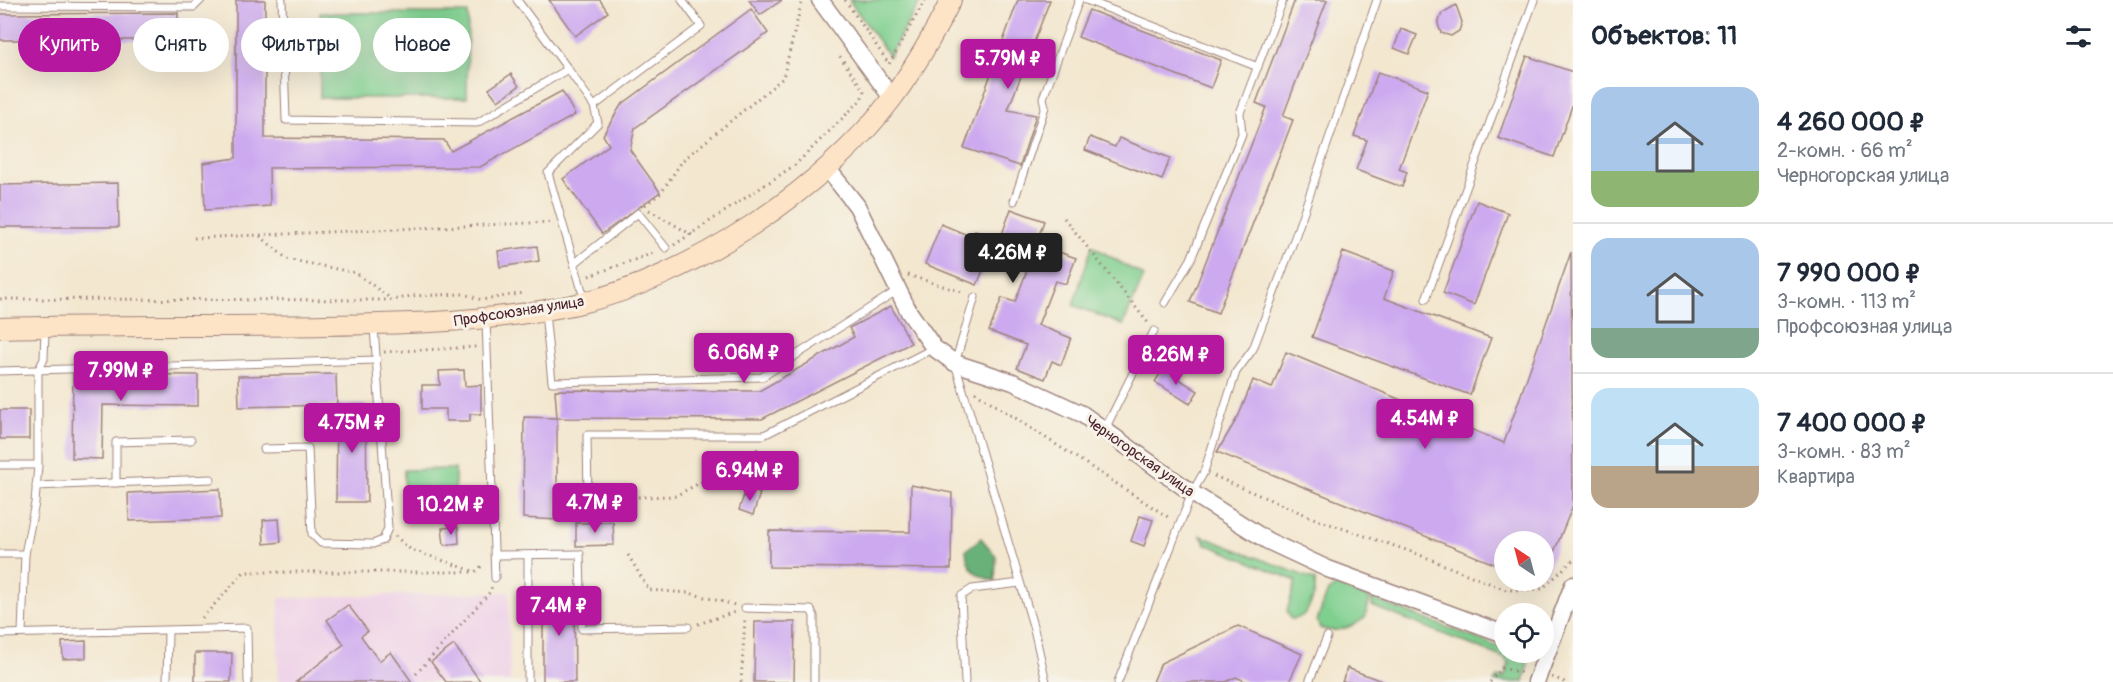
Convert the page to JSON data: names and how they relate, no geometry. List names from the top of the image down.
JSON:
{
  "streets": {
    "main road": ["Профсоюзная улица"],
    "street": ["Черногорская улица"]
  },
  "crossings": [
    ["Профсоюзная улица", "Черногорская улица"]
  ],
  "north": "top left",
  "page": {
    "heading": "Объектов: 11",
    "chip": [
      "Купить",
      "Снять",
      "Фильтры",
      "Новое"
    ],
    "price": [
      "5.79M ₽",
      "4.26M ₽",
      "6.06M ₽",
      "8.26M ₽",
      "7.99M ₽",
      "4.54M ₽",
      "4.75M ₽",
      "6.94M ₽",
      "4.7M ₽",
      "10.2M ₽",
      "7.4M ₽"
    ],
    "list": [
      {
        "name": "4 260 000 ₽",
        "note": "2-комн. · 66 m² · Черногорская улица"
      },
      {
        "name": "7 990 000 ₽",
        "note": "3-комн. · 113 m² · Профсоюзная улица"
      },
      {
        "name": "7 400 000 ₽",
        "note": "3-комн. · 83 m² · Квартира"
      }
    ]
  }
}
